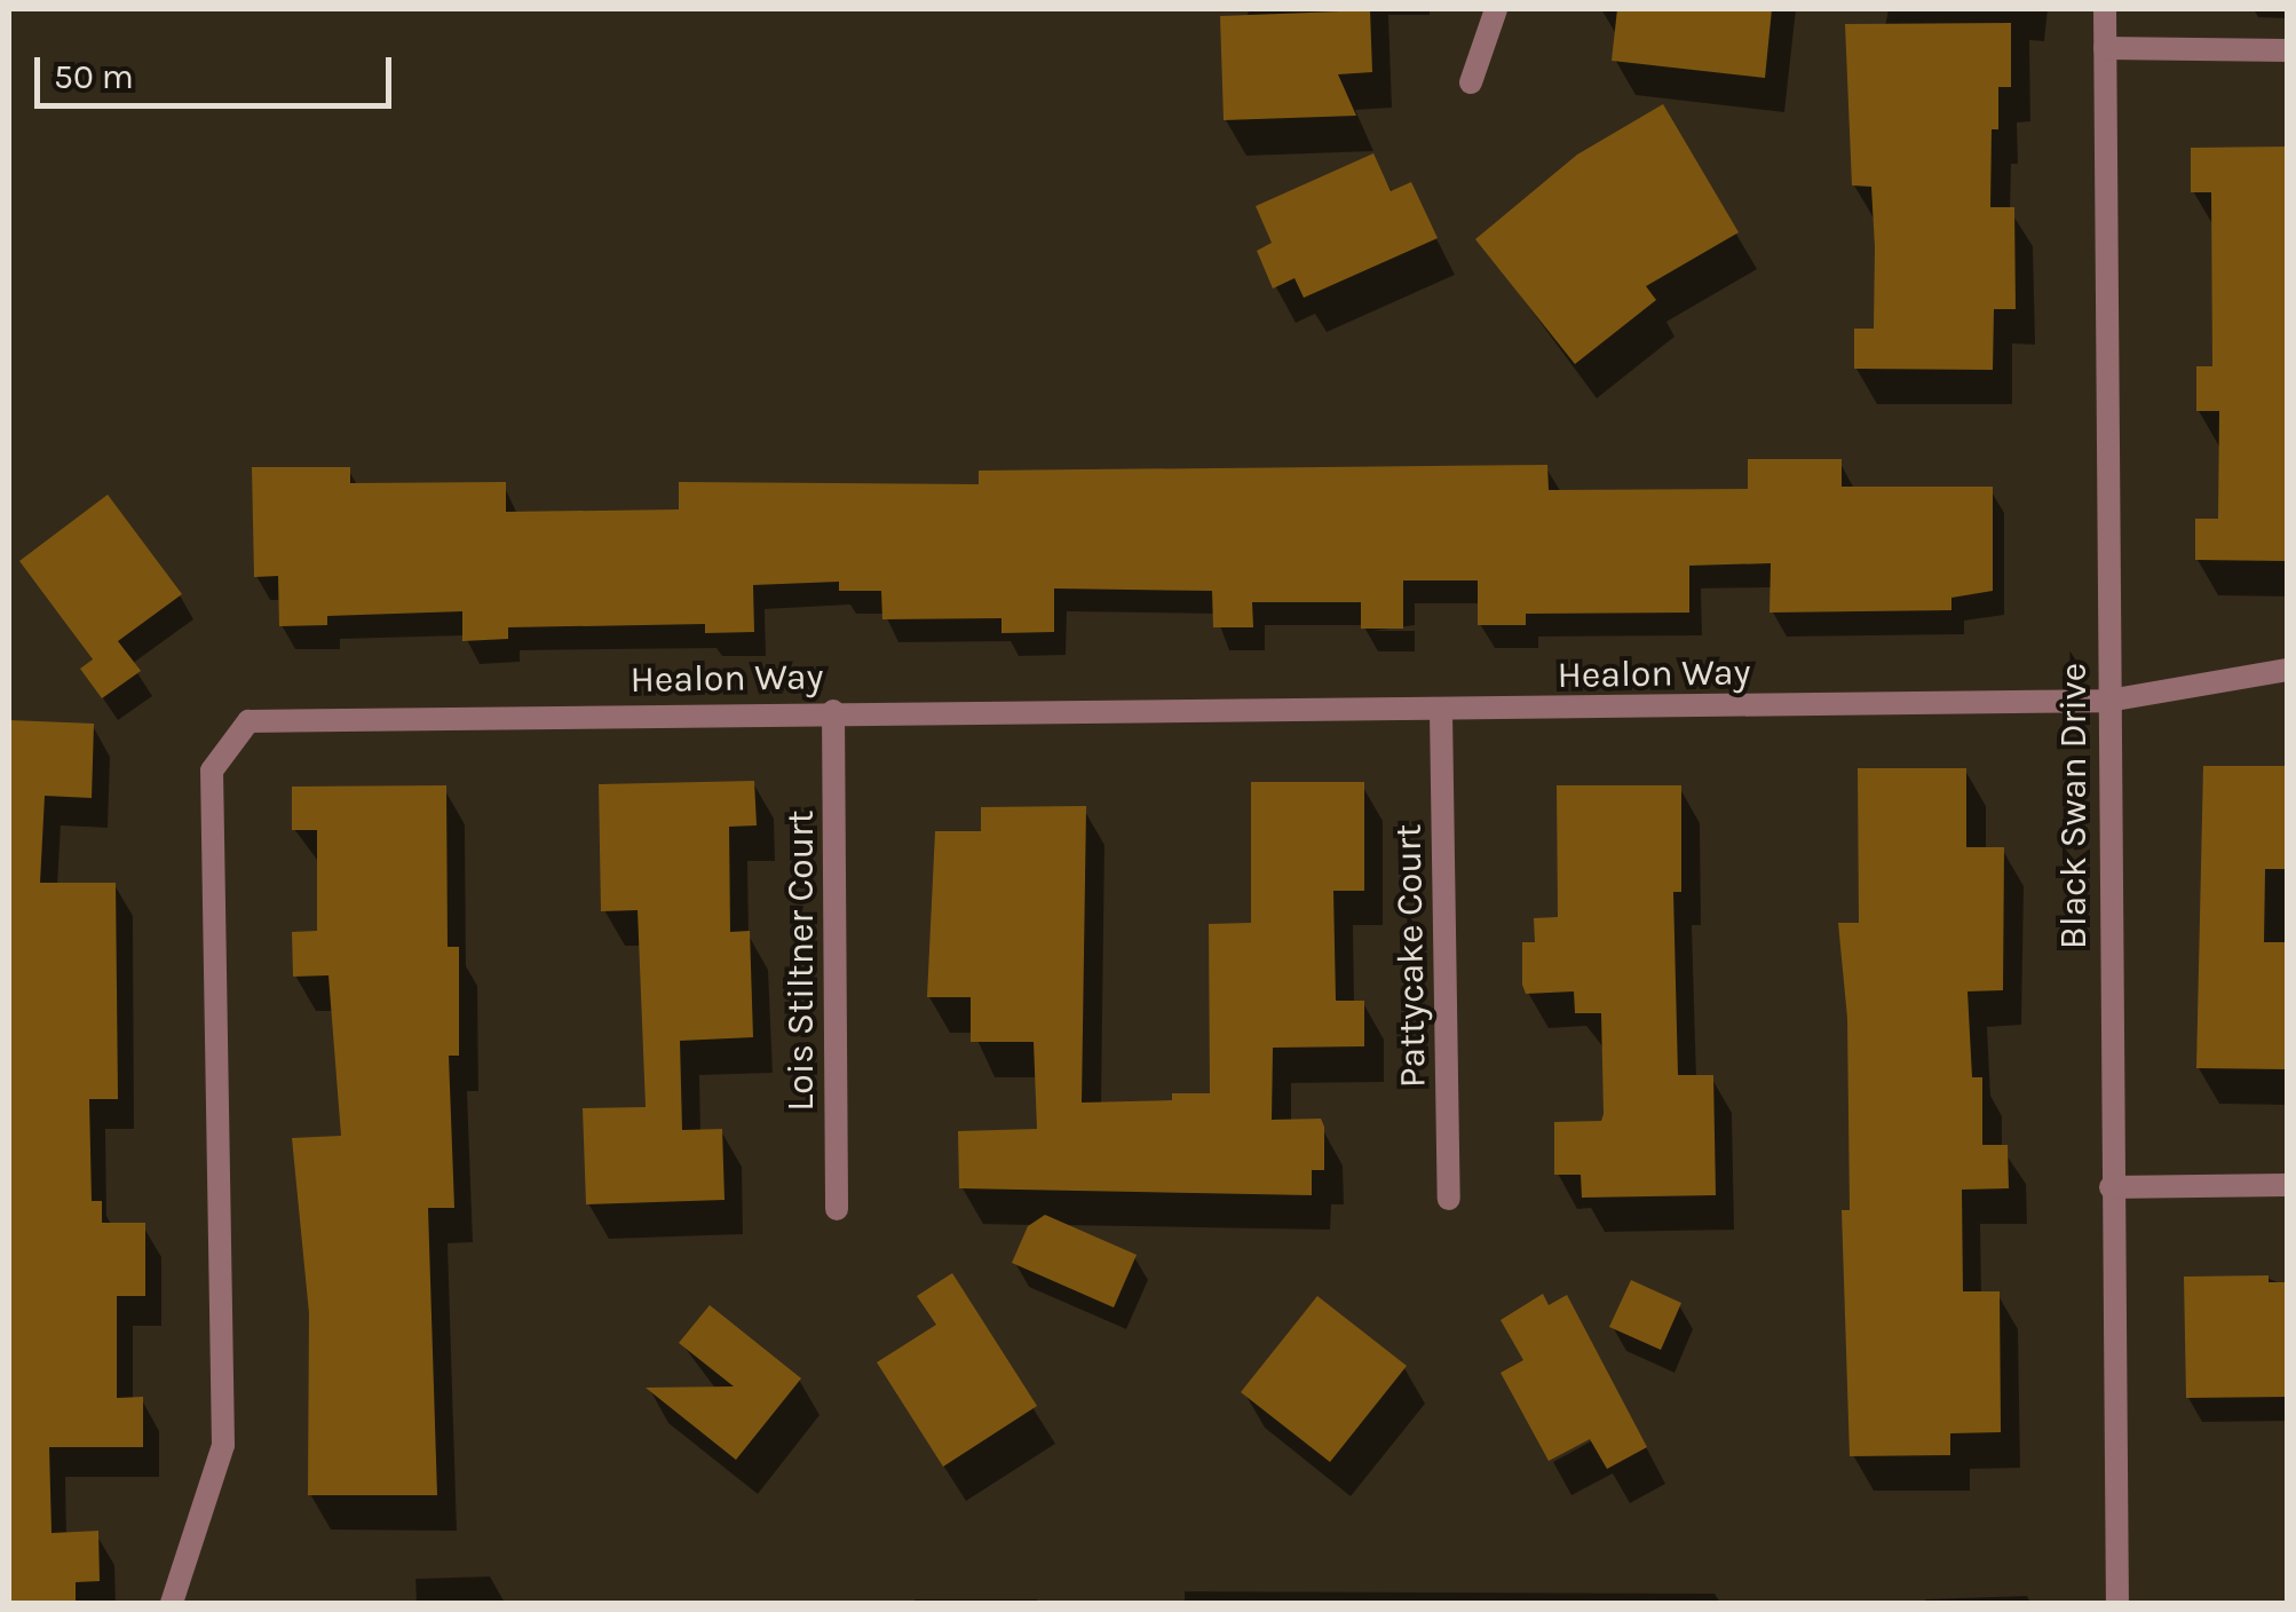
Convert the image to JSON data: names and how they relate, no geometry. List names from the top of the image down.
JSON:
{
  "streets": {
    "street": [
      "Healon Way",
      "Black Swan Drive",
      "Pattycake Court",
      "Lois Stiltner Court"
    ]
  },
  "crossings": [
    ["Healon Way", "Black Swan Drive"],
    ["Healon Way", "Pattycake Court"],
    ["Healon Way", "Lois Stiltner Court"]
  ],
  "scale_bar": "50 m"
}
